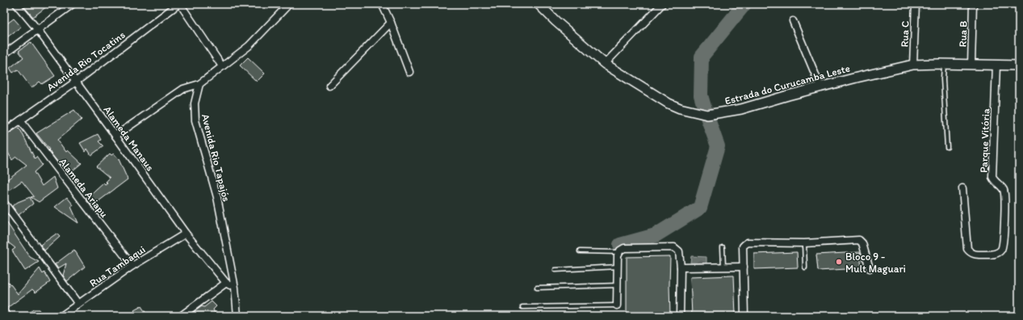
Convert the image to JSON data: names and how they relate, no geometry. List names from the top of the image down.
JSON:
{
  "streets": {
    "main road": ["Estrada do Curucamba Leste"],
    "street": [
      "Rua C",
      "Rua B",
      "Avenida Rio Tocatins",
      "Alameda Manaus",
      "Parque Vitória",
      "Avenida Rio Tapajós",
      "Alameda Ariapu",
      "Rua Tambaqui"
    ]
  },
  "crossings": [
    ["Rua C", "Estrada do Curucamba Leste"],
    ["Rua B", "Estrada do Curucamba Leste"],
    ["Avenida Rio Tocatins", "Alameda Manaus"],
    ["Avenida Rio Tocatins", "Alameda Ariapu"],
    ["Estrada do Curucamba Leste", "Parque Vitória"],
    ["Alameda Manaus", "Rua Tambaqui"],
    ["Alameda Ariapu", "Rua Tambaqui"]
  ],
  "places": ["Bloco 9 - Mult Maguari"]
}
